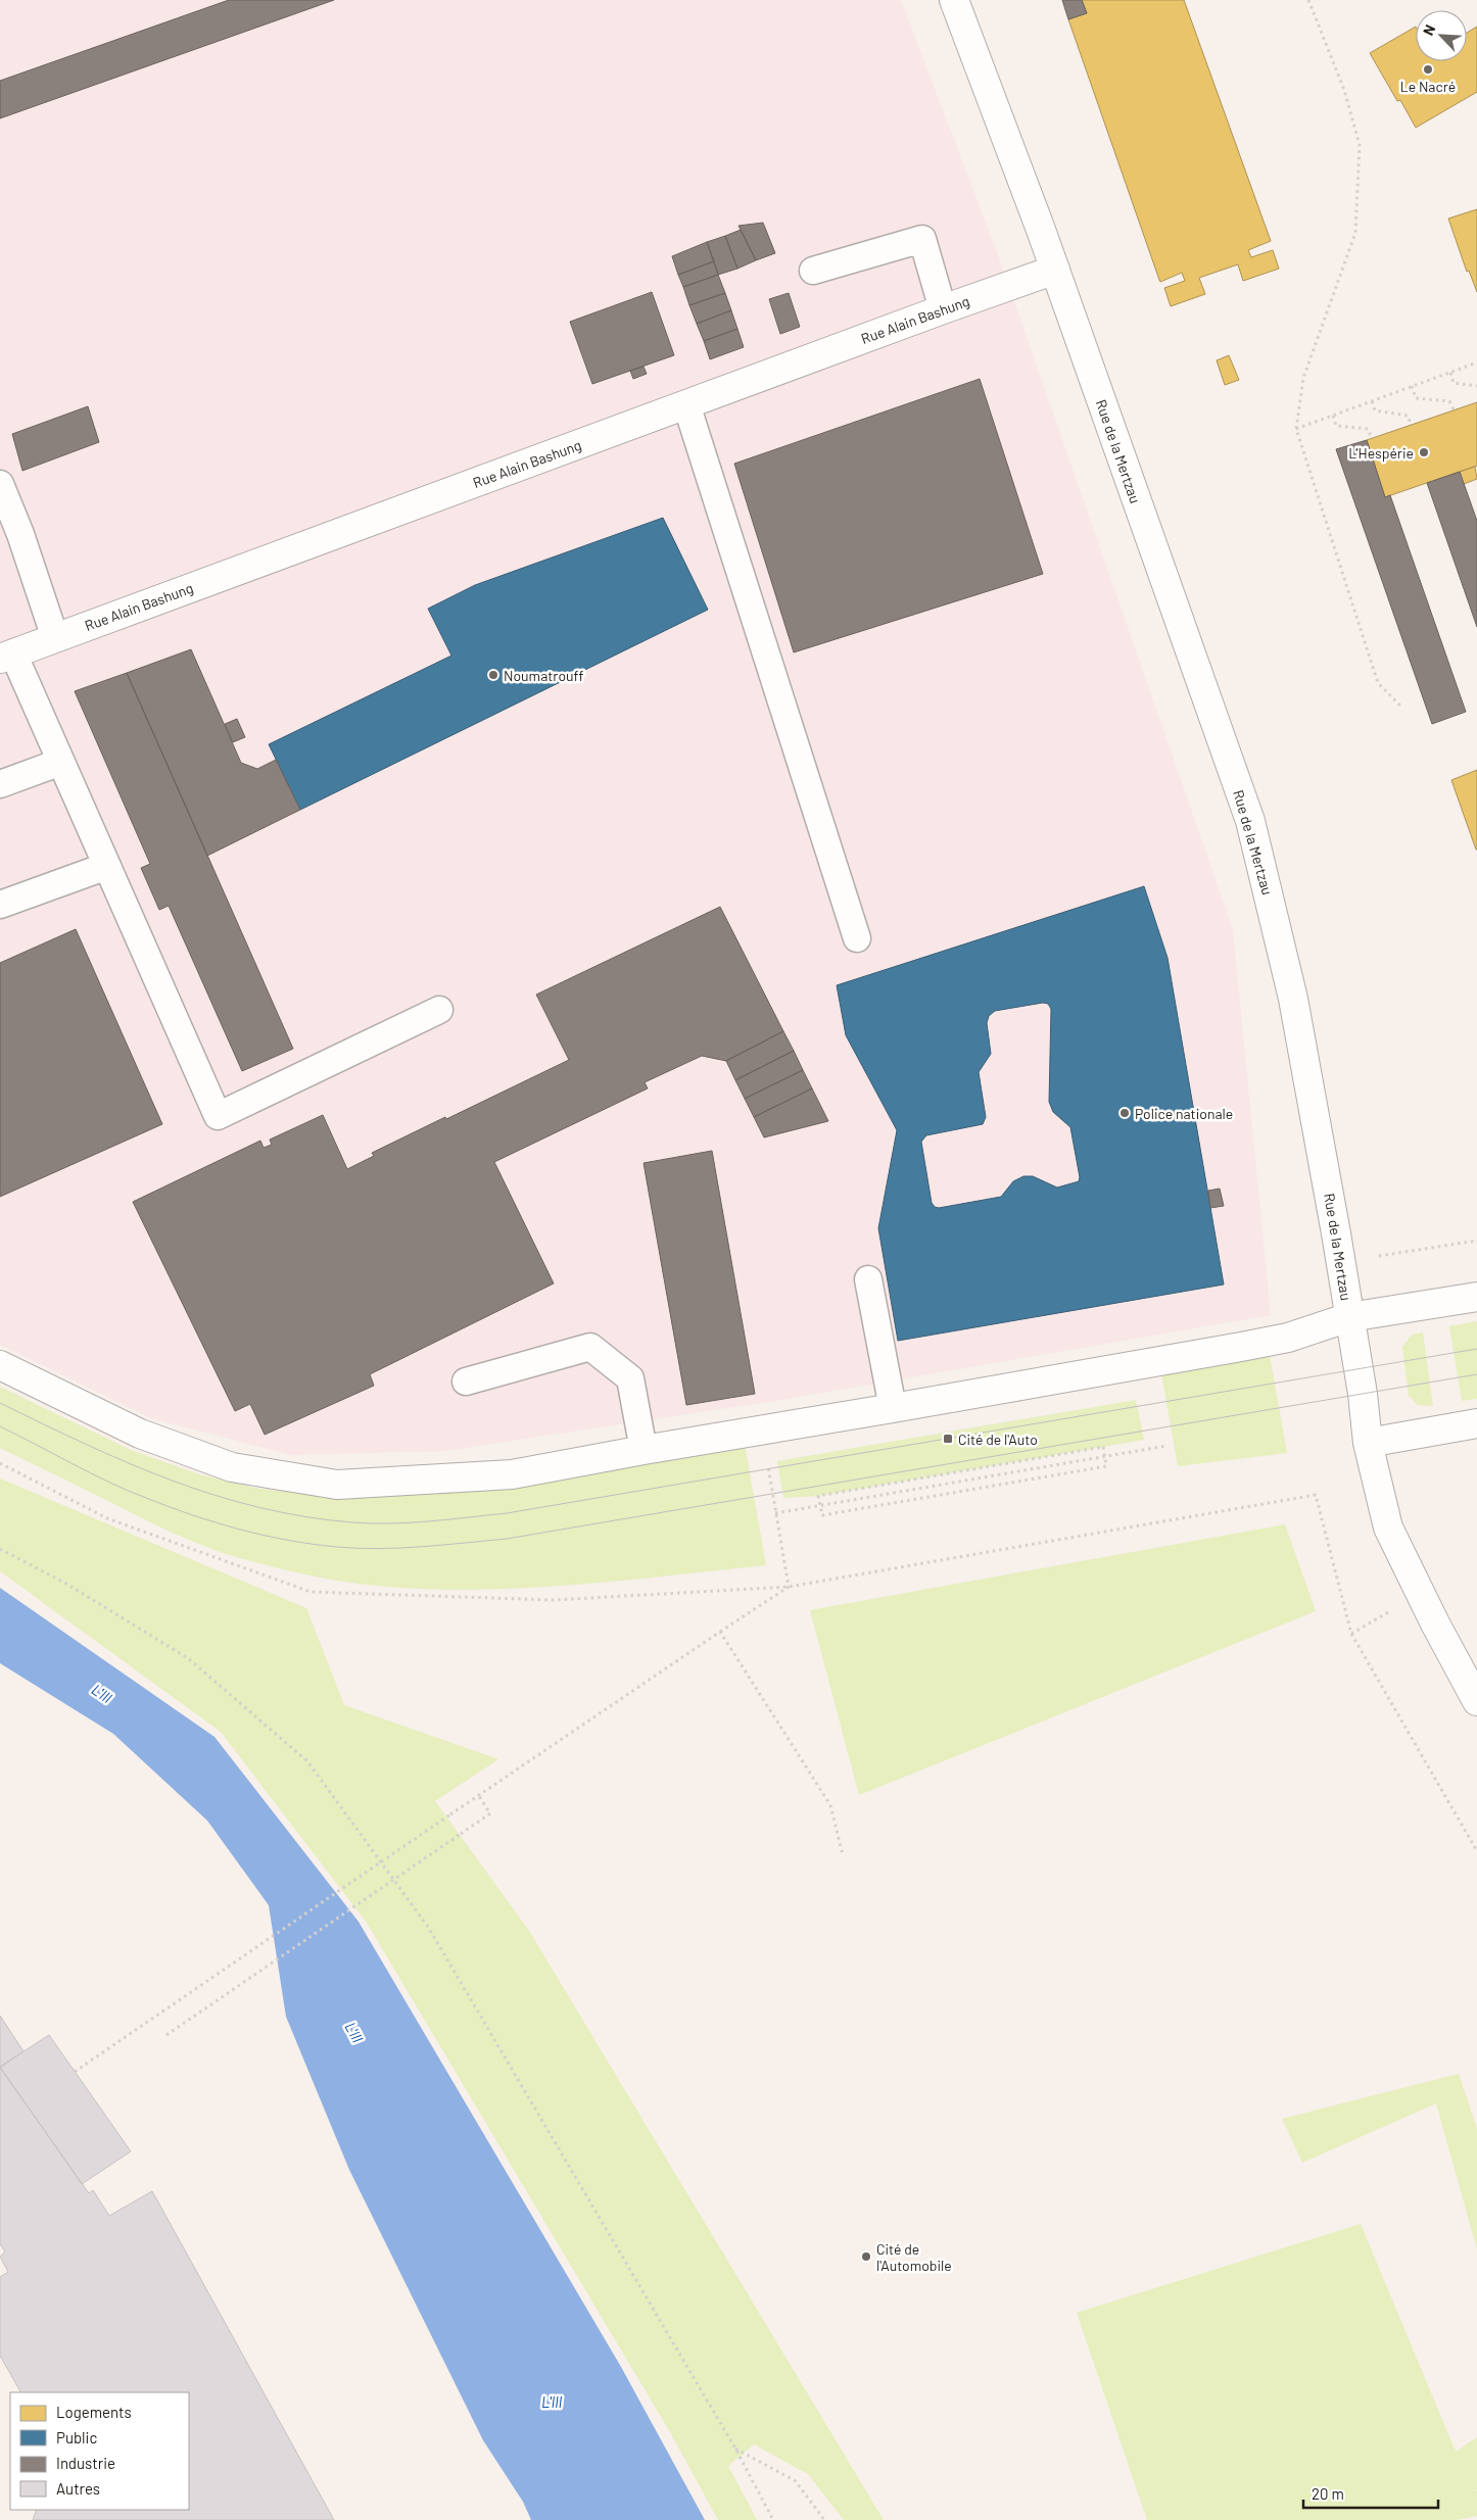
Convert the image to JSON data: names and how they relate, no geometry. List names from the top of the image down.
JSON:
{
  "streets": {
    "street": ["Rue Alain Bashung", "Rue de la Mertzau"]
  },
  "crossings": [
    ["Rue Alain Bashung", "Rue de la Mertzau"]
  ],
  "water": ["L'Ill"],
  "places": {
    "other": [
      "Le Nacré",
      "L'Hespérie",
      "Noumatrouff",
      "Police nationale",
      "Cité de l'Automobile"
    ],
    "transit": ["Cité de l'Auto"]
  },
  "legend": [
    "Logements",
    "Public",
    "Industrie",
    "Autres"
  ],
  "scale_bar": "20 m",
  "north": "top left"
}
